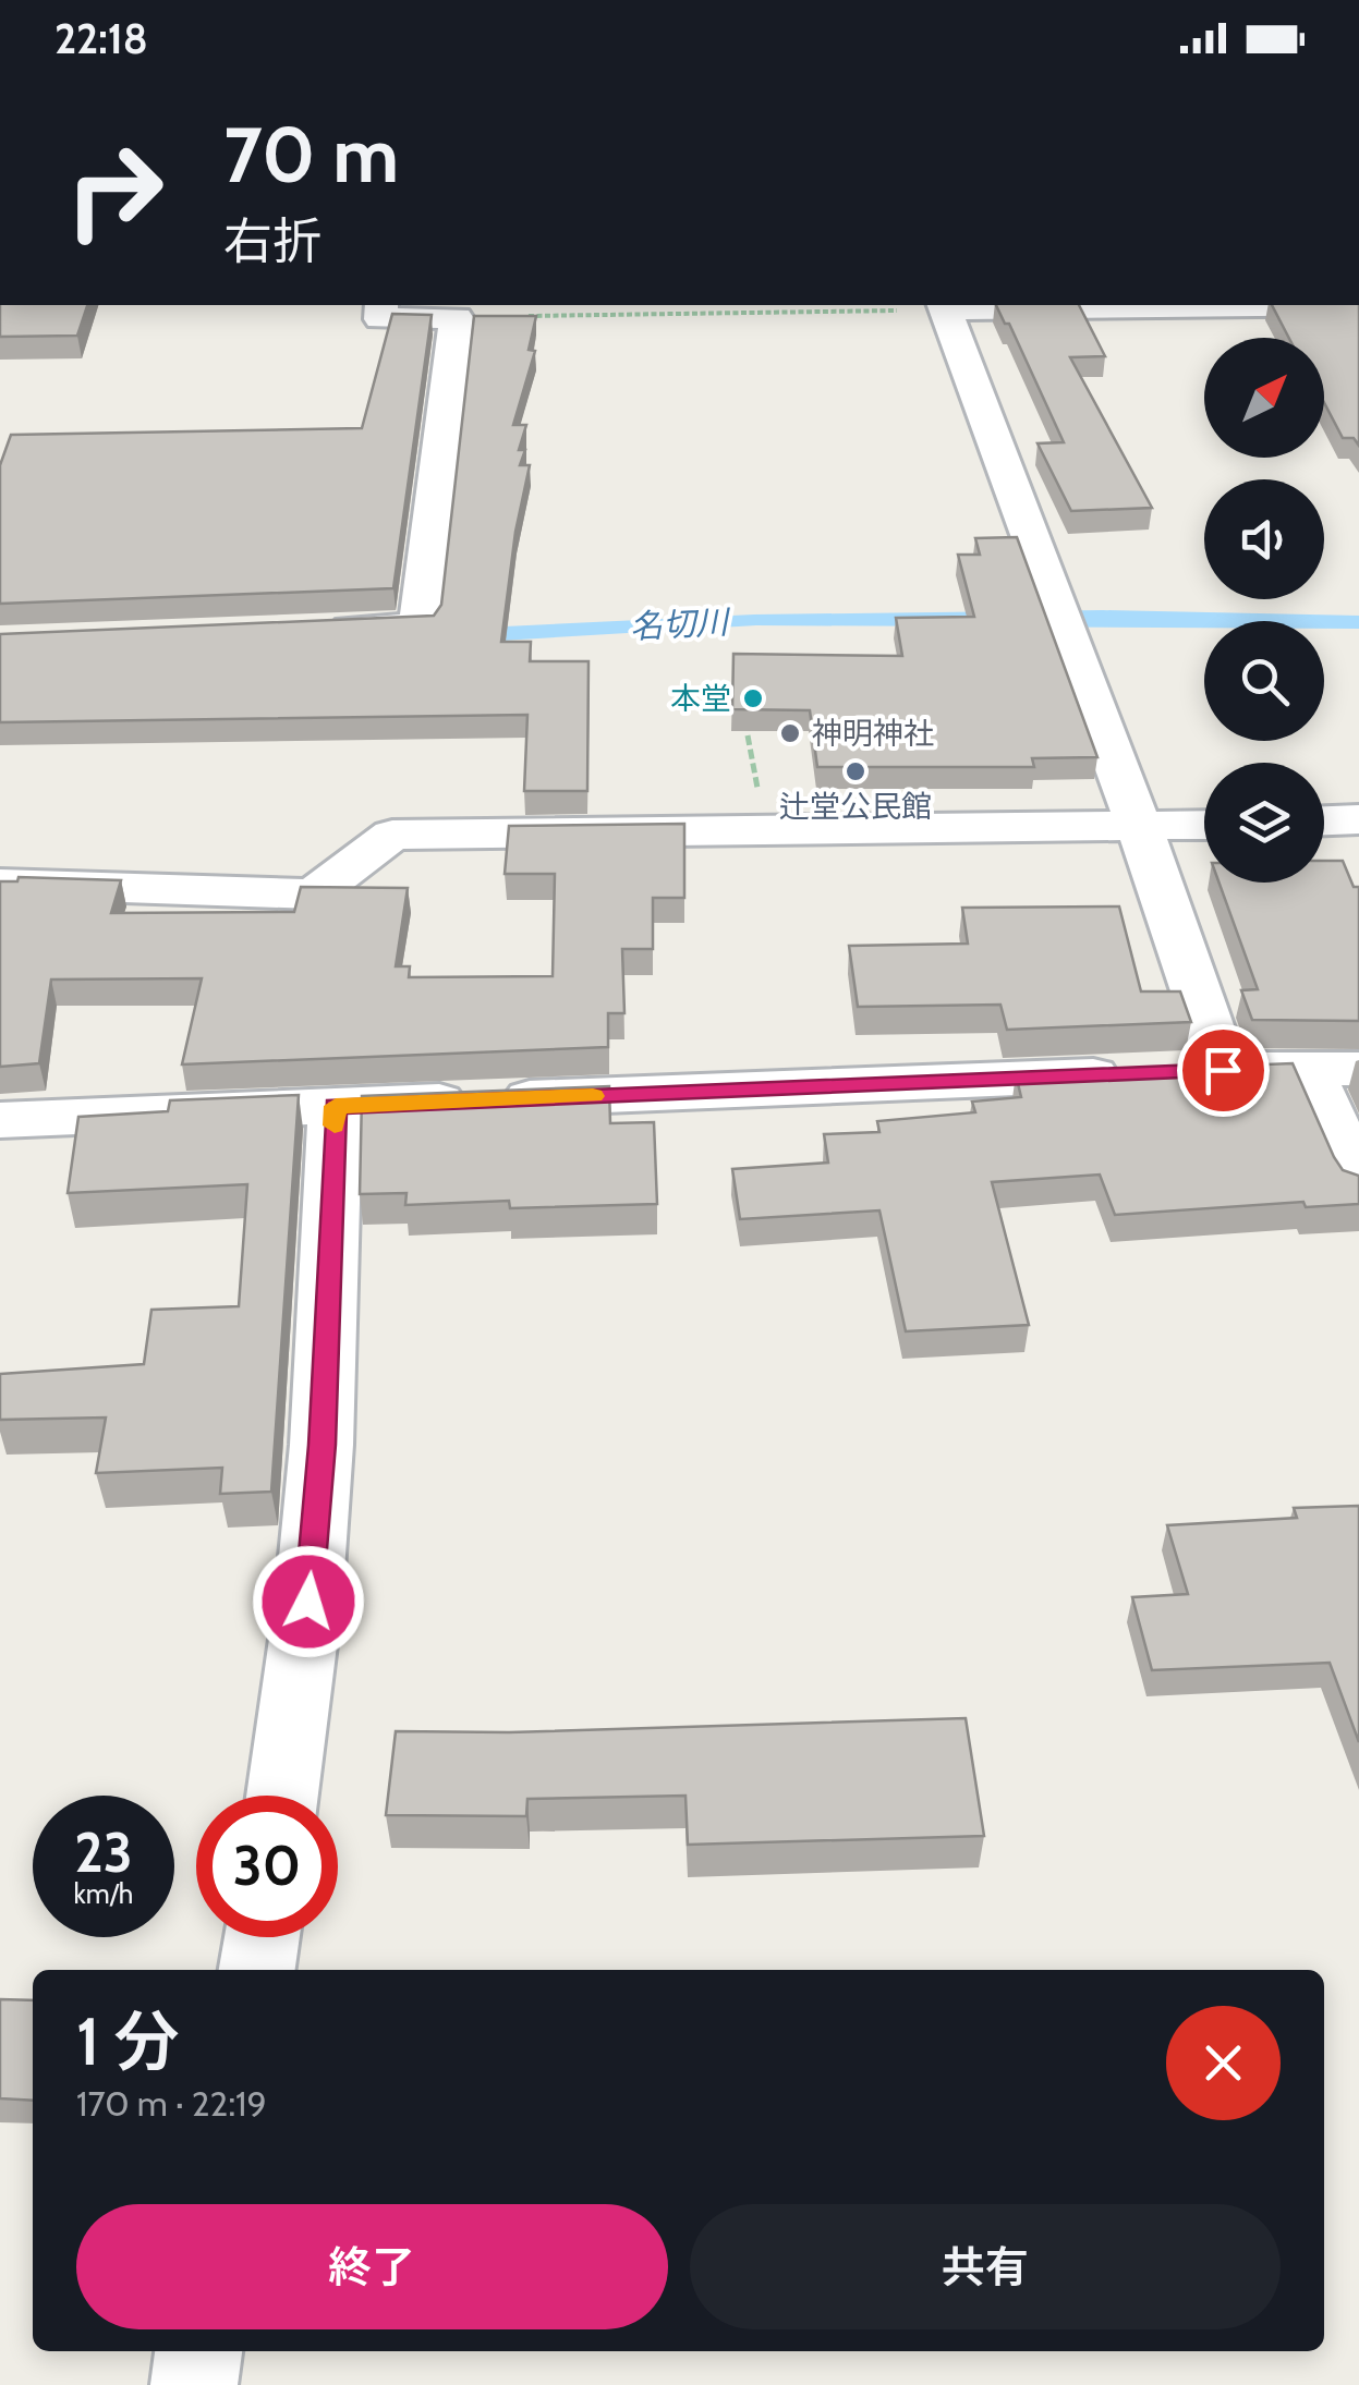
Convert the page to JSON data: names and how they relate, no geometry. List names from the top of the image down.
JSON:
{
  "water": ["名切川"],
  "places": ["本堂", "神明神社", "辻堂公民館"],
  "north": "top right",
  "page": {
    "status": "22:18",
    "turn": ["70 m", "右折"],
    "speed": "23 km/h",
    "limit": "30",
    "heading": ["1 分", "170 m · 22:19"],
    "buttons": ["終了", "共有"]
  }
}
